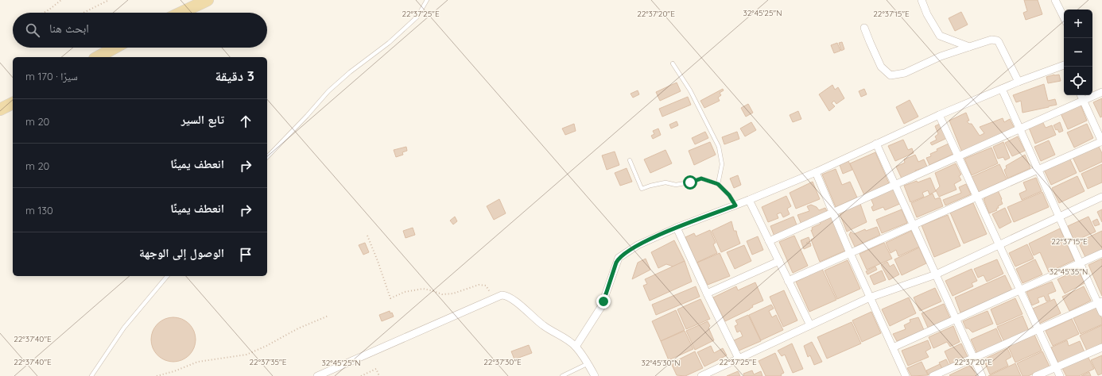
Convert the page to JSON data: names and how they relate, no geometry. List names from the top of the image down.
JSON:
{
  "page": {
    "map_buttons": ["+", "−"],
    "search": "ابحث هنا",
    "heading": ["3 دقيقة", "سيرًا · 170 m"],
    "list": [
      ["تابع السير", "20 m"],
      ["انعطف يمينًا", "20 m"],
      ["انعطف يمينًا", "130 m"],
      "الوصول إلى الوجهة"
    ]
  },
  "coordinates": [
    "32°45'25\"N",
    "22°37'20\"E",
    "22°37'15\"E",
    "22°37'25\"E",
    "32°45'35\"N",
    "22°37'40\"E",
    "22°37'35\"E",
    "22°37'30\"E",
    "32°45'30\"N"
  ]
}
